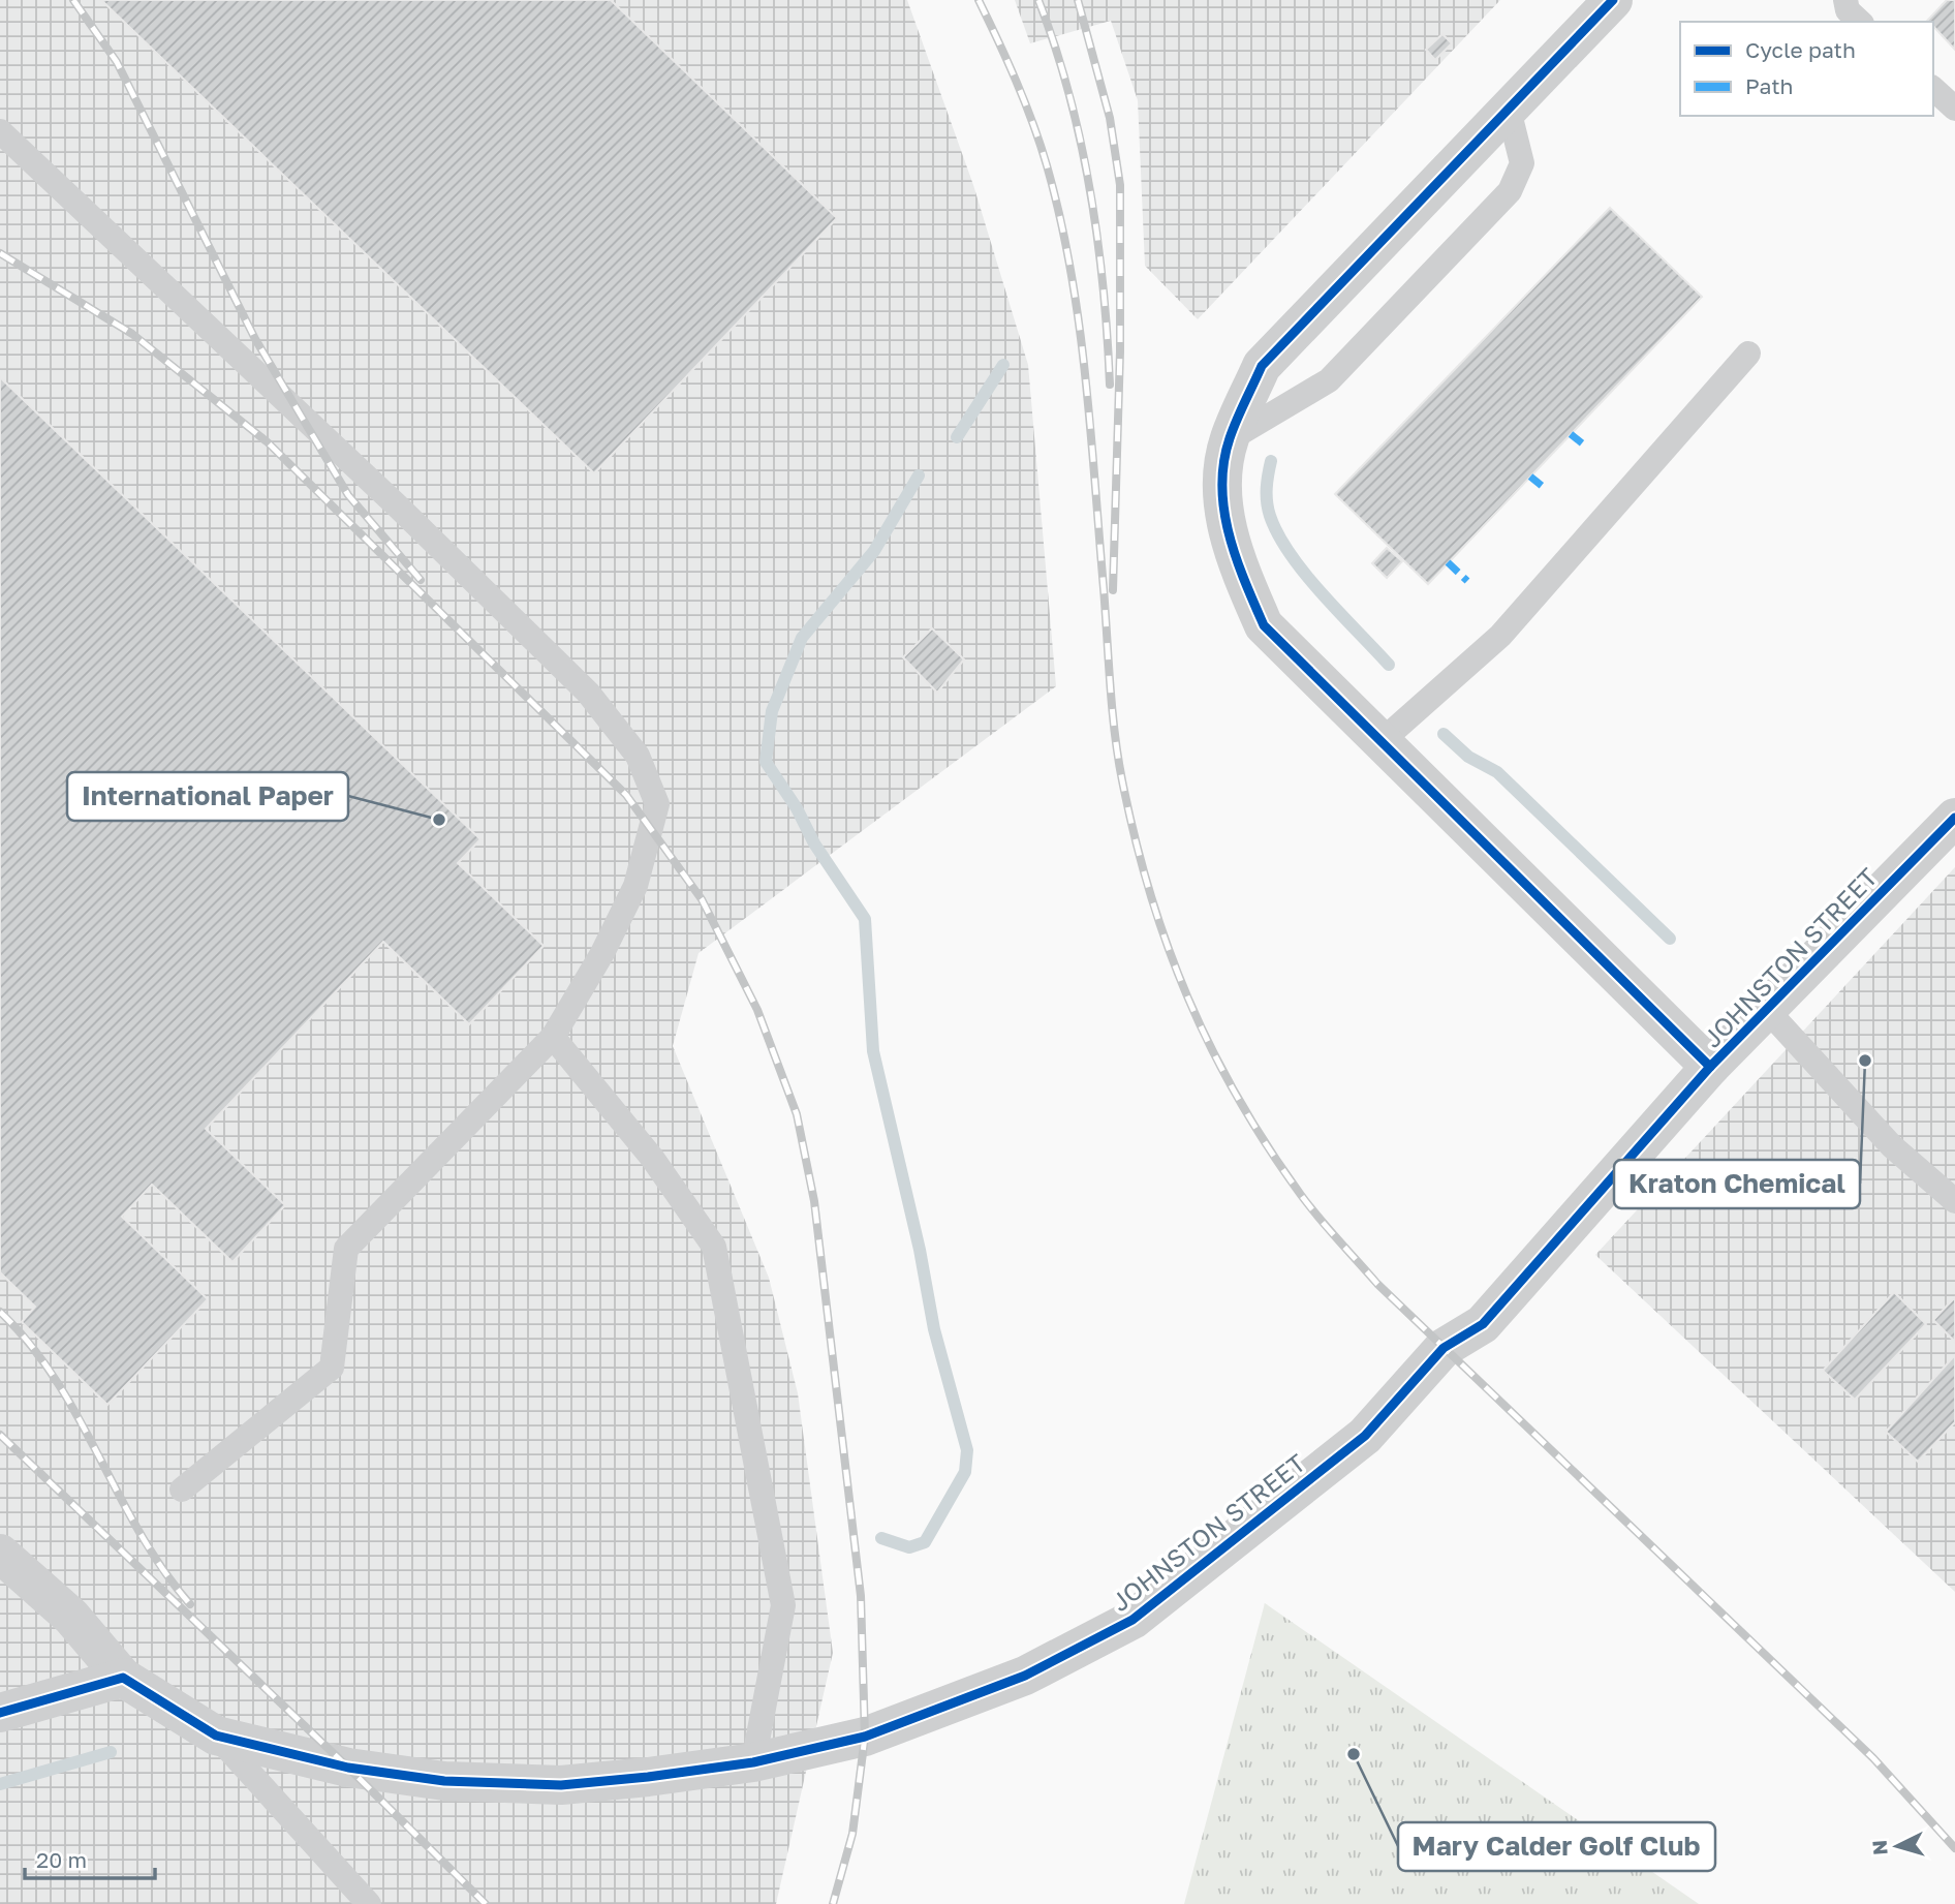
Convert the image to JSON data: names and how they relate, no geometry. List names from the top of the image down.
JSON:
{
  "streets": {
    "street": ["JOHNSTON STREET"]
  },
  "places": ["International Paper", "Kraton Chemical", "Mary Calder Golf Club"],
  "legend": ["Cycle path", "Path"],
  "scale_bar": "20 m",
  "north": "left"
}
